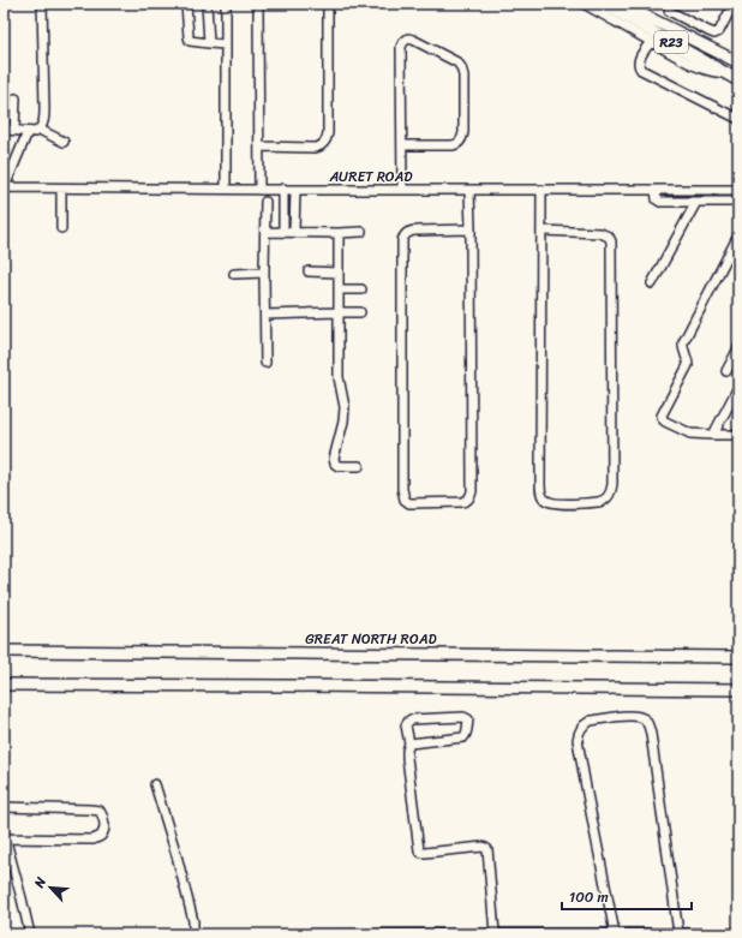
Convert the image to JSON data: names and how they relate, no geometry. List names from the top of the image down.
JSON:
{
  "streets": {
    "main road": ["R23", "GREAT NORTH ROAD"],
    "street": ["AURET ROAD"]
  },
  "scale_bar": "100 m",
  "north": "top left"
}
